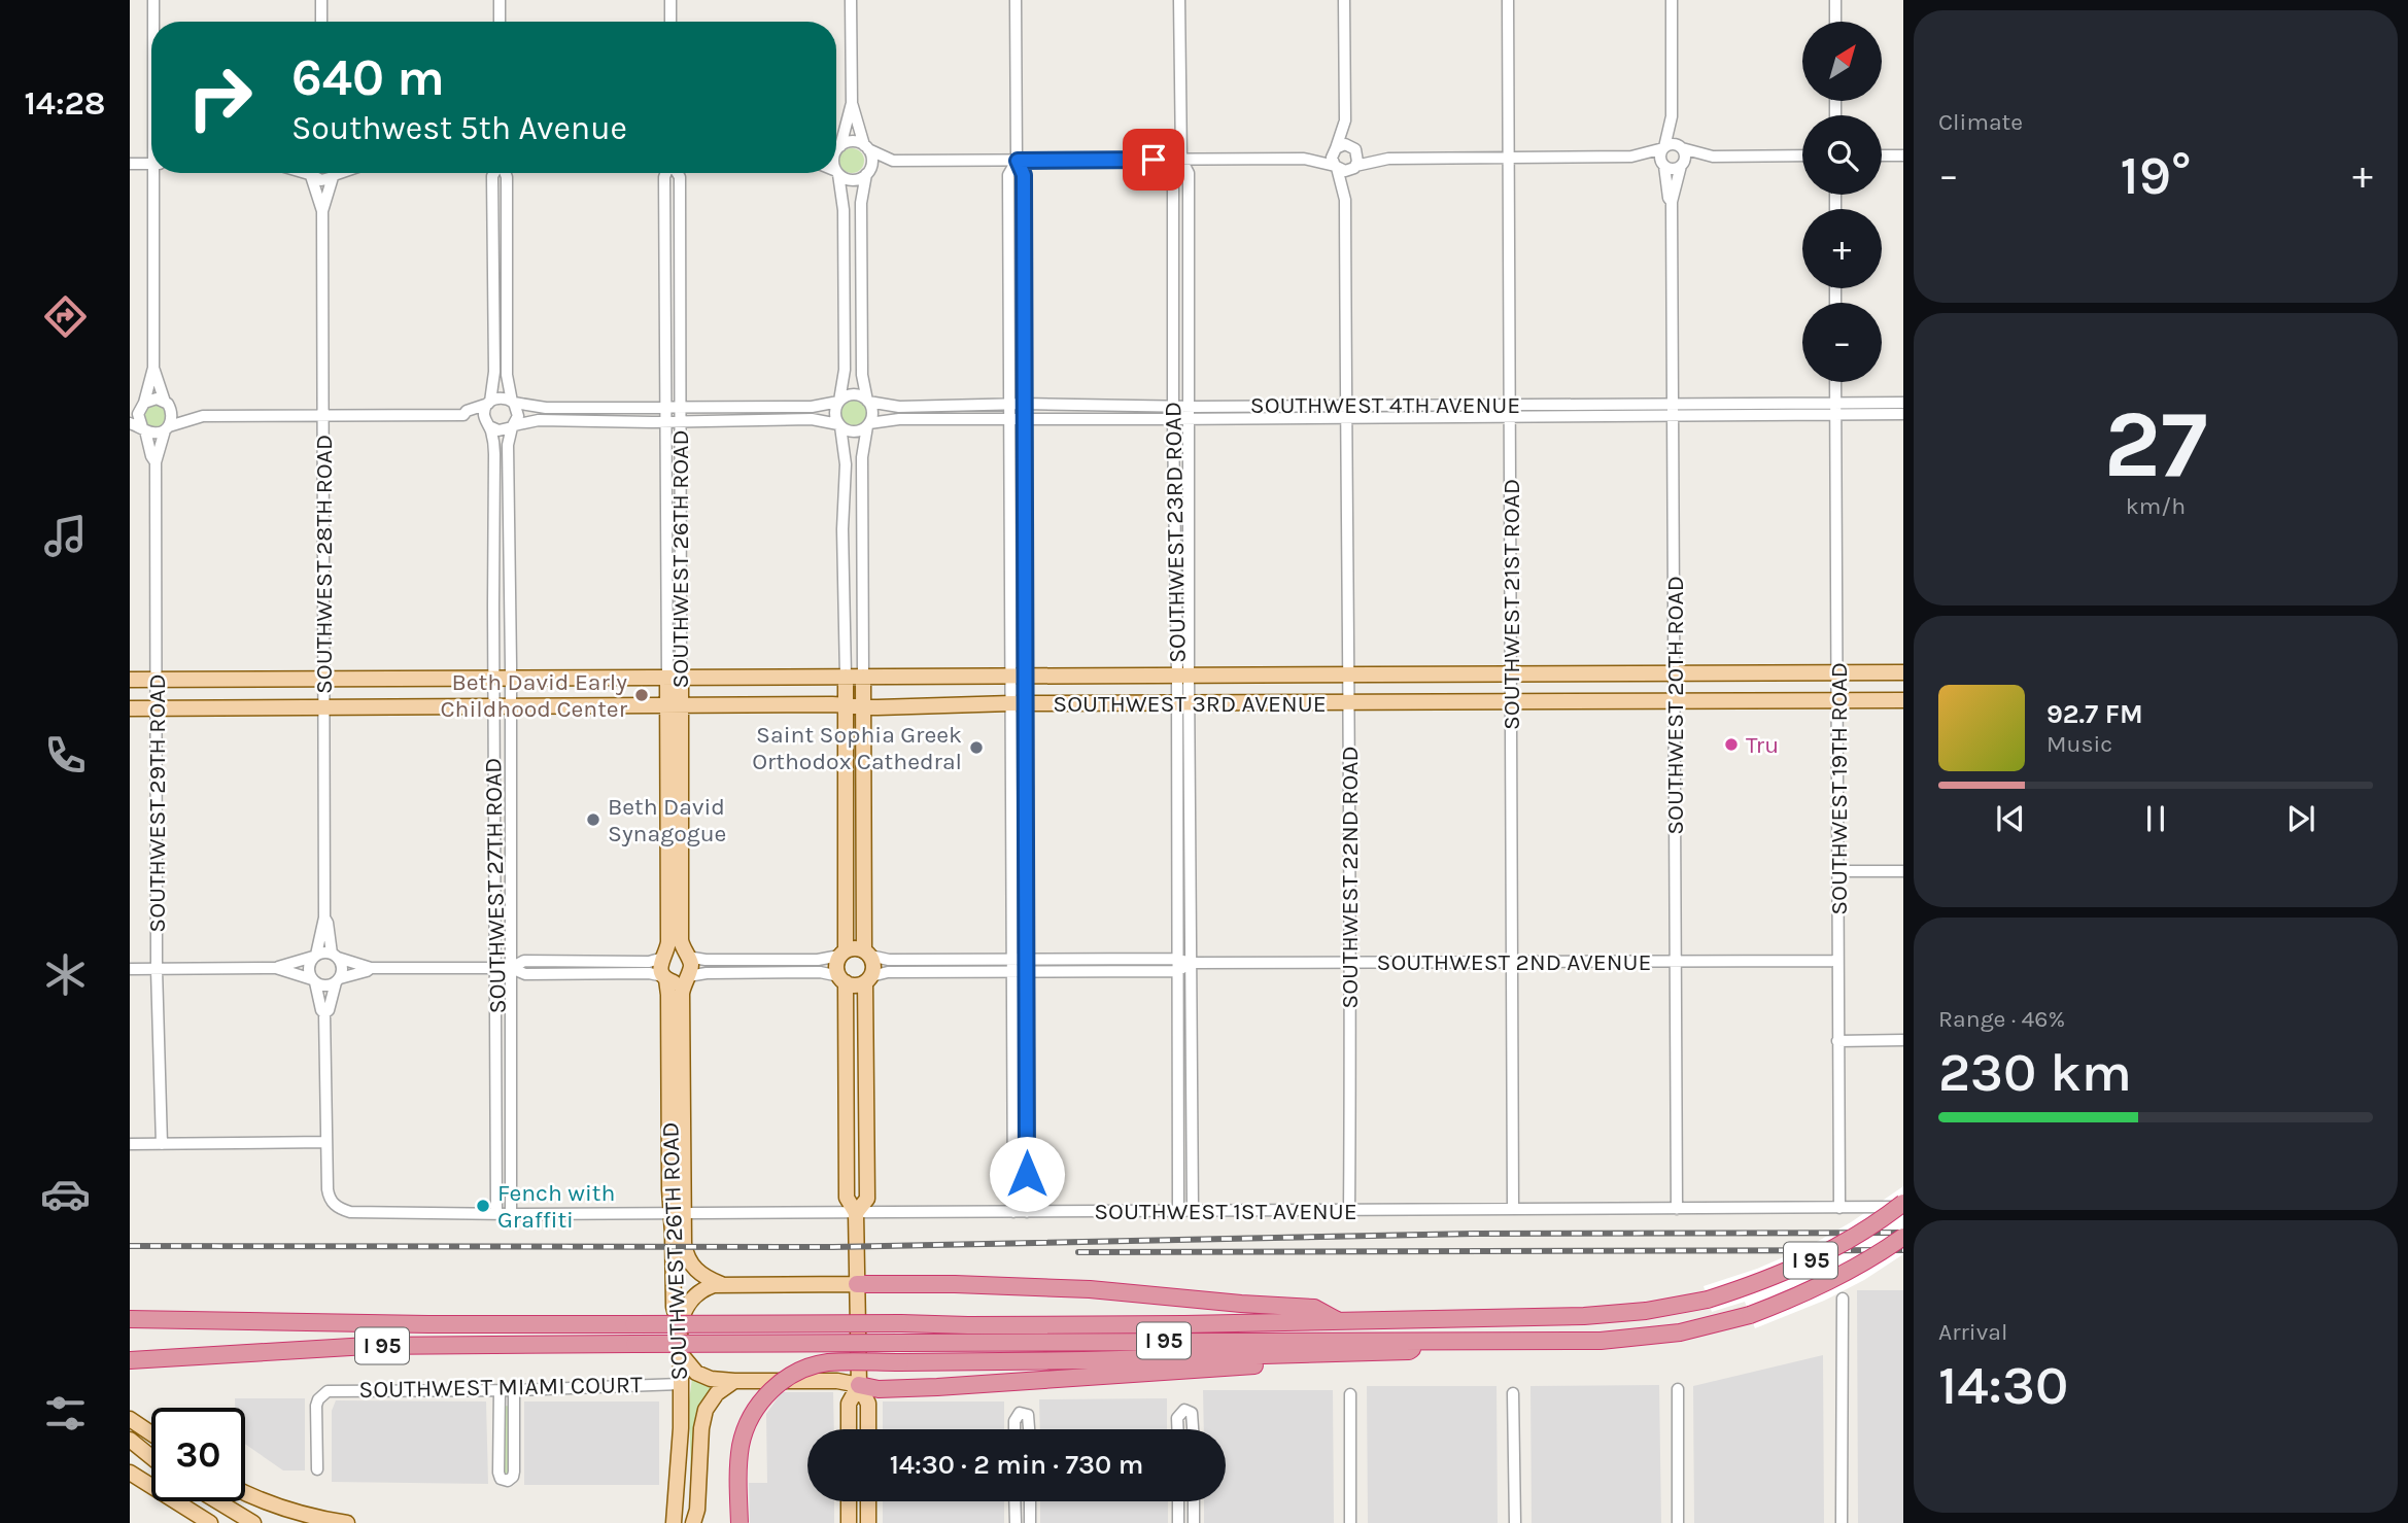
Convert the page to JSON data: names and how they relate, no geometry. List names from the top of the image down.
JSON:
{
  "streets": {
    "highway": ["I 95"],
    "main road": ["SOUTHWEST 26TH ROAD", "SOUTHWEST 3RD AVENUE"],
    "street": [
      "SOUTHWEST 4TH AVENUE",
      "SOUTHWEST 23RD ROAD",
      "SOUTHWEST 28TH ROAD",
      "SOUTHWEST 21ST ROAD",
      "SOUTHWEST 20TH ROAD",
      "SOUTHWEST 19TH ROAD",
      "SOUTHWEST 29TH ROAD",
      "SOUTHWEST 22ND ROAD",
      "SOUTHWEST 27TH ROAD",
      "SOUTHWEST 2ND AVENUE",
      "SOUTHWEST 1ST AVENUE",
      "SOUTHWEST MIAMI COURT"
    ]
  },
  "crossings": [
    ["SOUTHWEST 4TH AVENUE", "SOUTHWEST 23RD ROAD"],
    ["SOUTHWEST 4TH AVENUE", "SOUTHWEST 21ST ROAD"],
    ["SOUTHWEST 4TH AVENUE", "SOUTHWEST 20TH ROAD"],
    ["SOUTHWEST 4TH AVENUE", "SOUTHWEST 19TH ROAD"],
    ["SOUTHWEST 4TH AVENUE", "SOUTHWEST 22ND ROAD"],
    ["SOUTHWEST 23RD ROAD", "SOUTHWEST 3RD AVENUE"],
    ["SOUTHWEST 23RD ROAD", "SOUTHWEST 2ND AVENUE"],
    ["SOUTHWEST 23RD ROAD", "SOUTHWEST 1ST AVENUE"],
    ["SOUTHWEST 26TH ROAD", "SOUTHWEST 3RD AVENUE"],
    ["SOUTHWEST 26TH ROAD", "SOUTHWEST 1ST AVENUE"],
    ["SOUTHWEST 26TH ROAD", "SOUTHWEST MIAMI COURT"],
    ["SOUTHWEST 28TH ROAD", "SOUTHWEST 3RD AVENUE"],
    ["SOUTHWEST 21ST ROAD", "SOUTHWEST 3RD AVENUE"],
    ["SOUTHWEST 21ST ROAD", "SOUTHWEST 2ND AVENUE"],
    ["SOUTHWEST 21ST ROAD", "SOUTHWEST 1ST AVENUE"],
    ["SOUTHWEST 3RD AVENUE", "SOUTHWEST 20TH ROAD"],
    ["SOUTHWEST 3RD AVENUE", "SOUTHWEST 19TH ROAD"],
    ["SOUTHWEST 3RD AVENUE", "SOUTHWEST 29TH ROAD"],
    ["SOUTHWEST 3RD AVENUE", "SOUTHWEST 22ND ROAD"],
    ["SOUTHWEST 3RD AVENUE", "SOUTHWEST 27TH ROAD"],
    ["SOUTHWEST 20TH ROAD", "SOUTHWEST 2ND AVENUE"],
    ["SOUTHWEST 20TH ROAD", "SOUTHWEST 1ST AVENUE"],
    ["SOUTHWEST 19TH ROAD", "SOUTHWEST 2ND AVENUE"],
    ["SOUTHWEST 19TH ROAD", "SOUTHWEST 1ST AVENUE"],
    ["SOUTHWEST 22ND ROAD", "SOUTHWEST 2ND AVENUE"],
    ["SOUTHWEST 22ND ROAD", "SOUTHWEST 1ST AVENUE"],
    ["SOUTHWEST 27TH ROAD", "SOUTHWEST 1ST AVENUE"],
    ["SOUTHWEST 1ST AVENUE", "I 95"]
  ],
  "places": [
    "Beth David Early Childhood Center",
    "Tru",
    "Saint Sophia Greek Orthodox Cathedral",
    "Beth David Synagogue",
    "Fench with Graffiti"
  ],
  "north": "top right",
  "page": {
    "tabs": "14:28",
    "tile": [
      "Climate",
      ["27", "km/h"],
      ["Range · 46%", "230 km"],
      ["Arrival", "14:30"]
    ],
    "map_buttons": ["+", "−"],
    "turn": ["640 m", "Southwest 5th Avenue"],
    "heat": ["−", "19°", "+"],
    "song": ["92.7 FM", "Music"],
    "limit": "30",
    "trip": "14:30 · 2 min · 730 m"
  }
}
